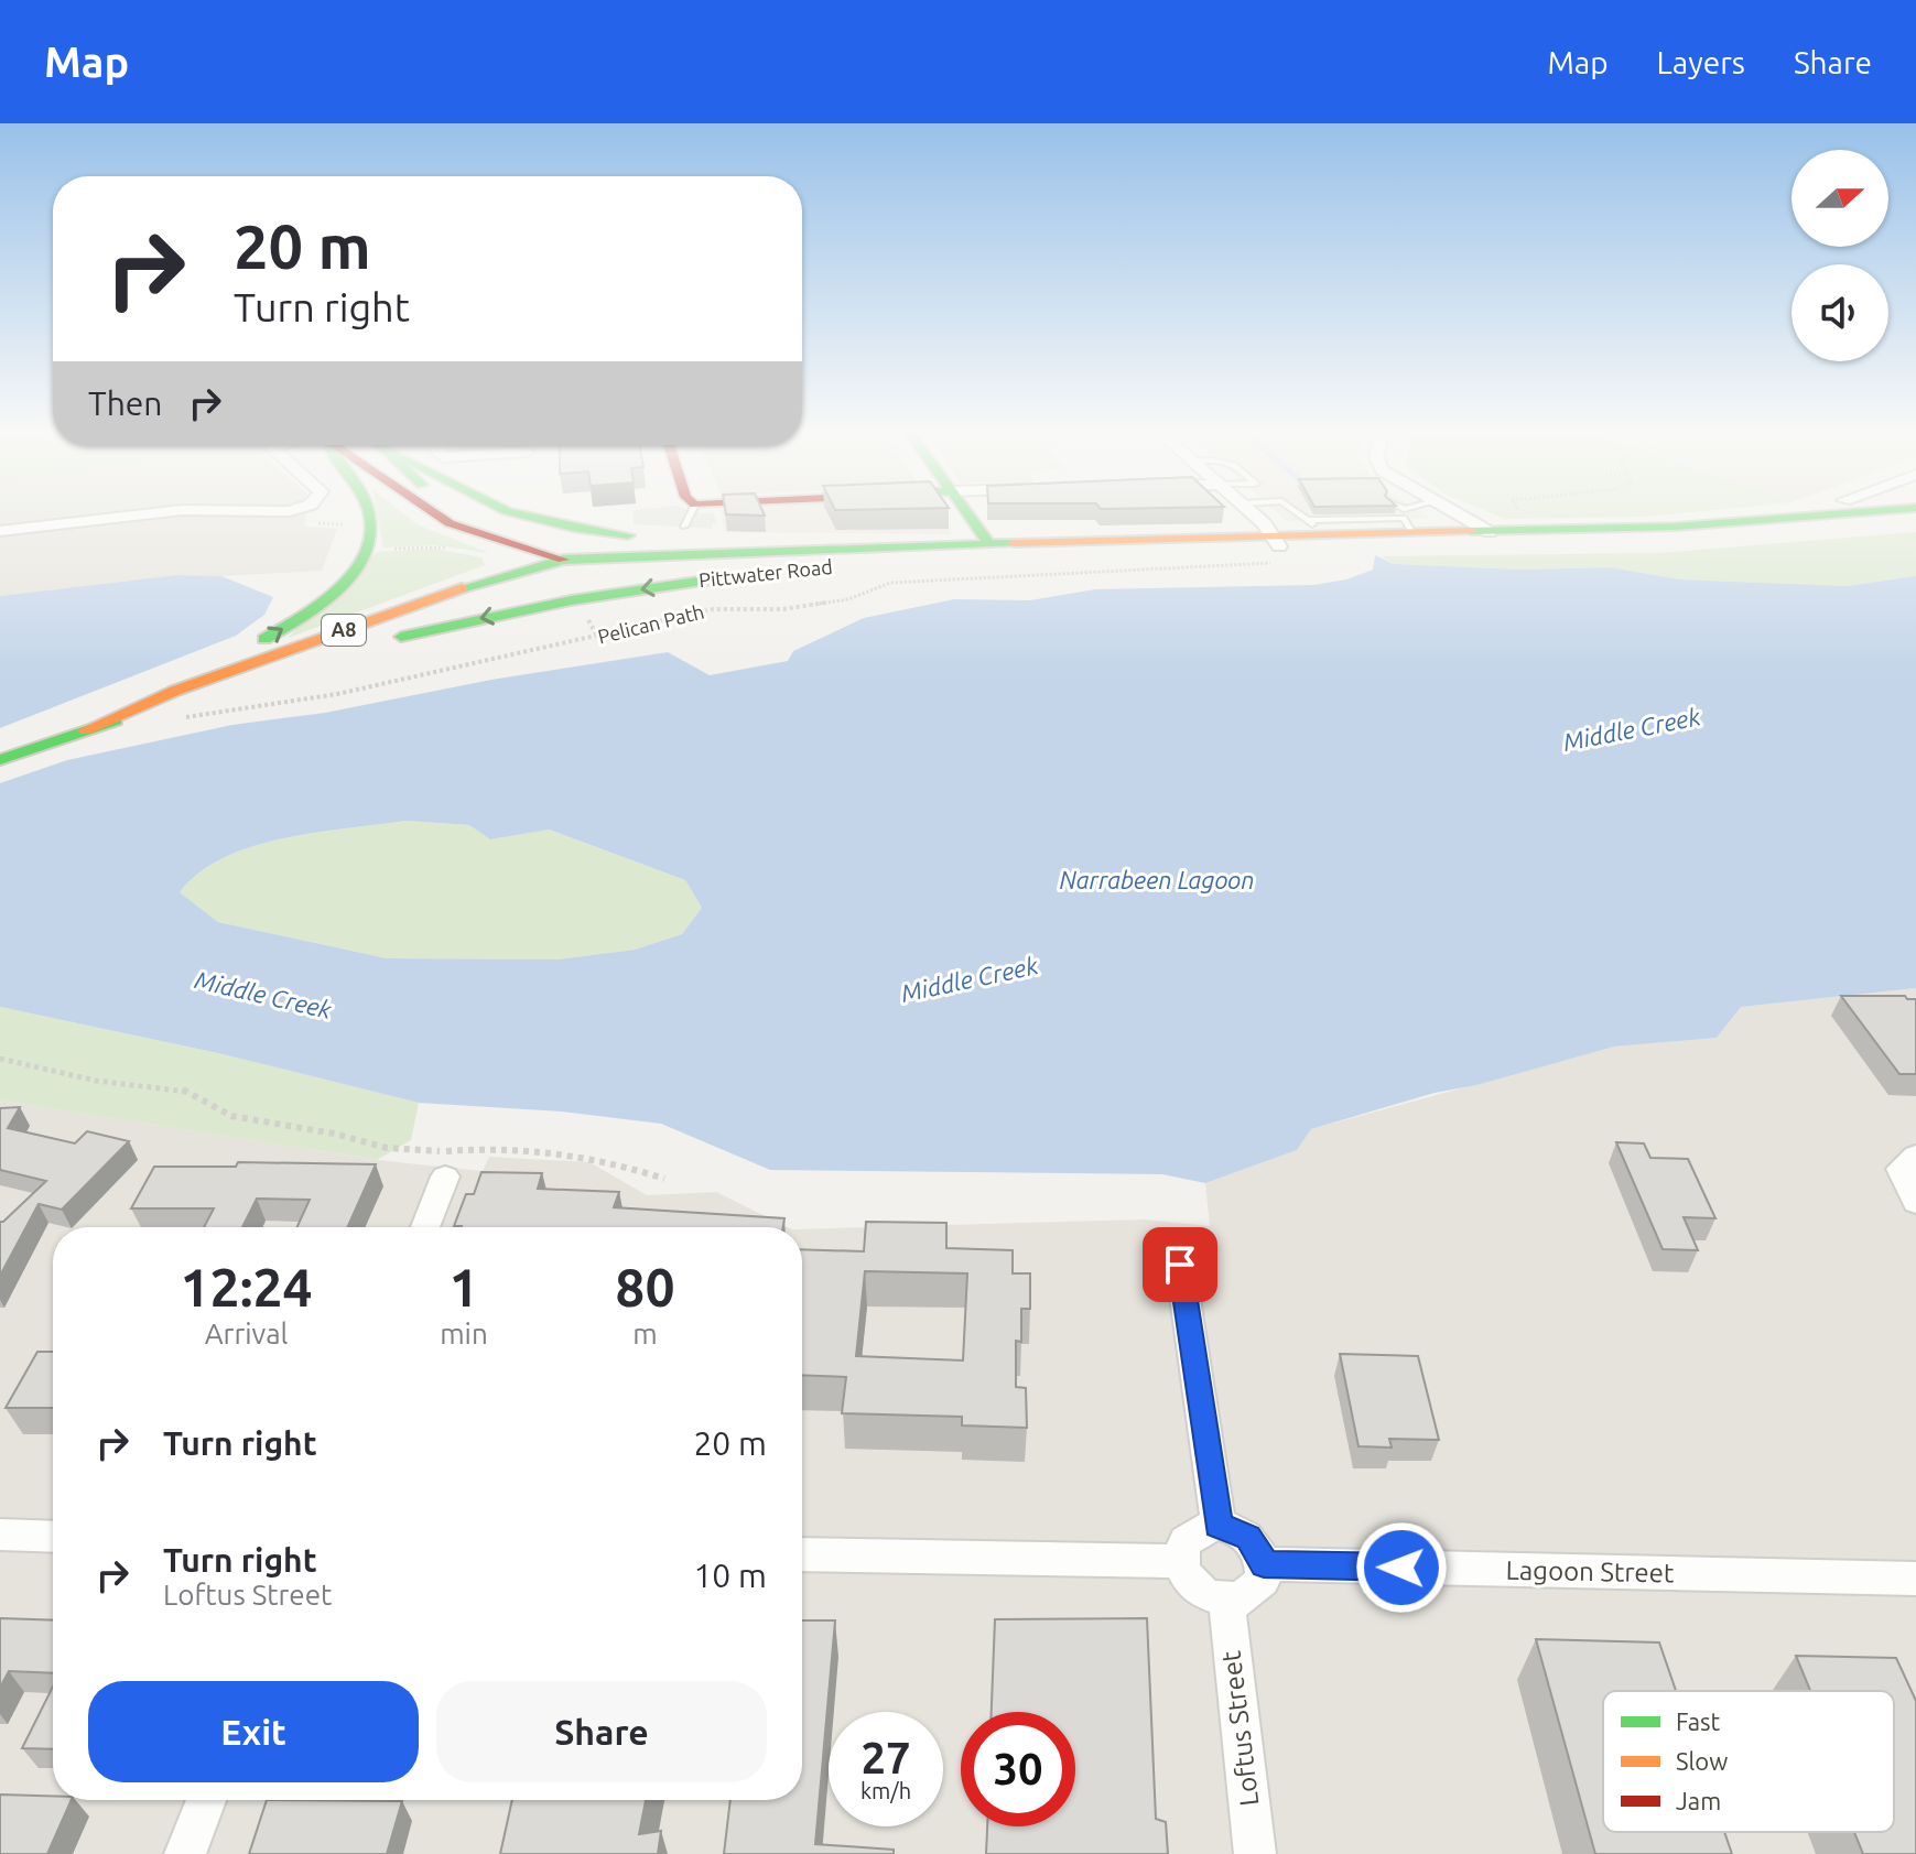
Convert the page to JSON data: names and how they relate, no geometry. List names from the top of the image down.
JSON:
{
  "streets": {
    "main road": ["Pittwater Road", "A8"],
    "street": ["Lagoon Street", "Loftus Street"],
    "path": ["Pelican Path"]
  },
  "crossings": [
    ["Pittwater Road", "Pelican Path"],
    ["Lagoon Street", "Loftus Street"]
  ],
  "water": ["Middle Creek", "Narrabeen Lagoon"],
  "legend": ["Fast", "Slow", "Jam"],
  "north": "right",
  "page": {
    "header": "Map",
    "nav": ["Map", "Layers", "Share"],
    "turn": ["20 m", "Turn right"],
    "then": "Then",
    "eta": [
      "12:24",
      "Arrival",
      "1",
      "min",
      "80",
      "m"
    ],
    "list": [
      {
        "name": "Turn right",
        "value": "20 m"
      },
      {
        "name": "Turn right",
        "note": "Loftus Street",
        "value": "10 m"
      }
    ],
    "buttons": ["Exit", "Share"],
    "speed": "27 km/h",
    "limit": "30"
  }
}
